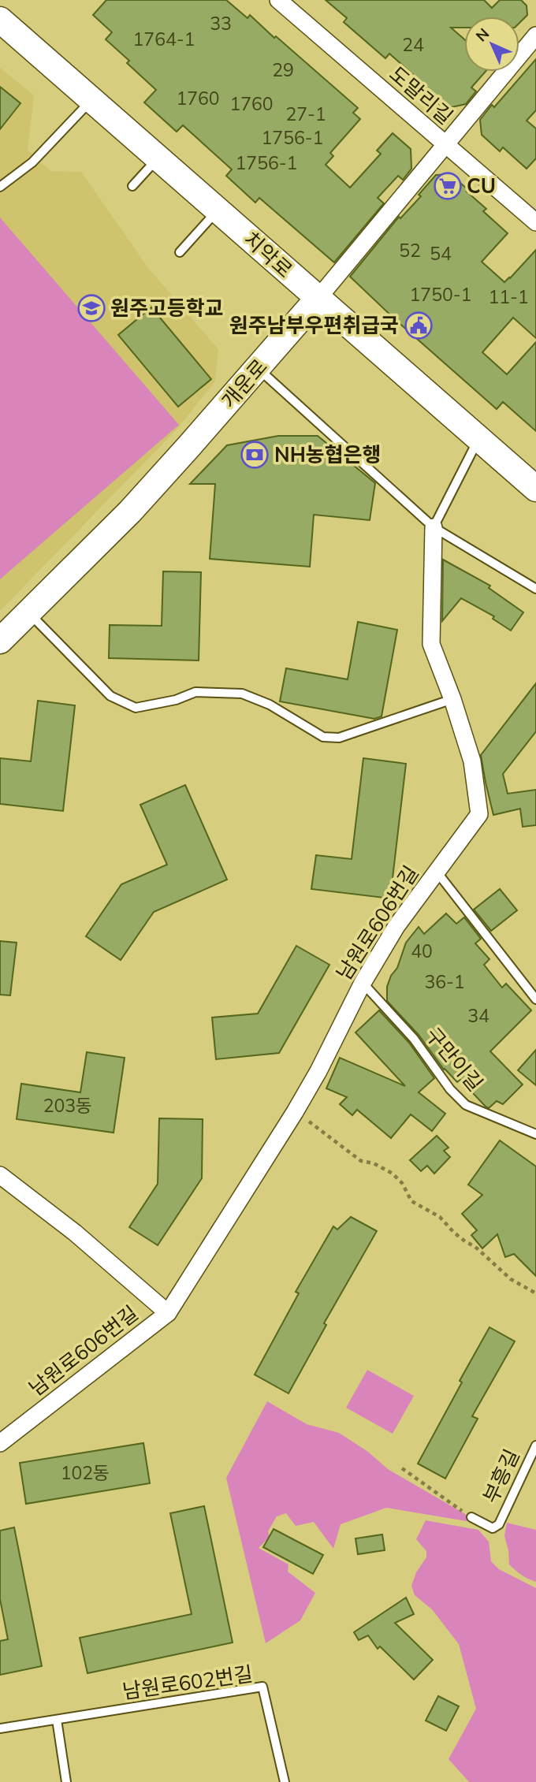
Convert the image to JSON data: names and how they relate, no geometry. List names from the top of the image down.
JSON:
{
  "streets": {
    "main road": ["치악로", "개운로"],
    "street": ["도말리길", "남원로606번길"],
    "lane": ["구만이길", "부흥길", "남원로602번길"]
  },
  "crossings": [
    ["도말리길", "개운로"],
    ["치악로", "개운로"],
    ["남원로606번길", "구만이길"]
  ],
  "places": {
    "supermarket": ["CU"],
    "school or university": ["원주고등학교"],
    "public building": ["원주남부우편취급국"],
    "bank": ["NH농협은행"]
  },
  "house_numbers": [
    "33",
    "1764-1",
    "24",
    "29",
    "1760",
    "1760",
    "27-1",
    "1756-1",
    "1756-1",
    "52",
    "54",
    "1750-1",
    "11-1",
    "40",
    "36-1",
    "34",
    "203동",
    "102동"
  ],
  "north": "top left"
}
